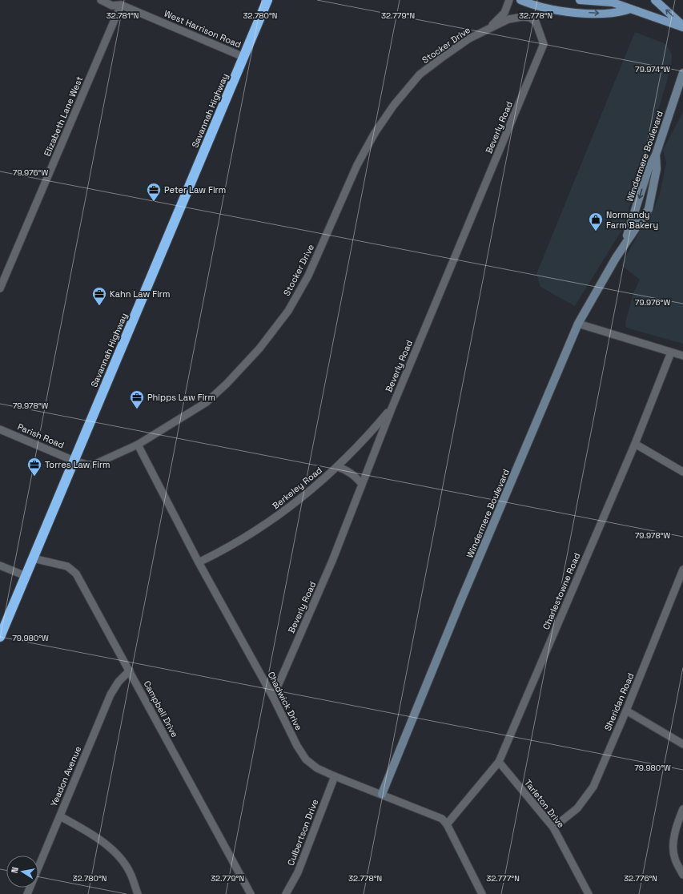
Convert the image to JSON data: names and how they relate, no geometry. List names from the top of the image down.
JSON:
{
  "streets": {
    "highway": ["Savannah Highway"],
    "street": [
      "West Harrison Road",
      "Stocker Drive",
      "Elizabeth Lane West",
      "Beverly Road",
      "Windermere Boulevard",
      "Parish Road",
      "Berkeley Road",
      "Charlestowne Road",
      "Chadwick Drive",
      "Sheridan Road",
      "Campbell Drive",
      "Yeadon Avenue",
      "Tarleton Drive",
      "Culbertson Drive"
    ]
  },
  "crossings": [
    ["West Harrison Road", "Savannah Highway"],
    ["West Harrison Road", "Elizabeth Lane West"],
    ["Stocker Drive", "Savannah Highway"],
    ["Stocker Drive", "Beverly Road"],
    ["Stocker Drive", "Parish Road"],
    ["Stocker Drive", "Chadwick Drive"],
    ["Savannah Highway", "Parish Road"],
    ["Savannah Highway", "Campbell Drive"],
    ["Beverly Road", "Berkeley Road"],
    ["Beverly Road", "Chadwick Drive"],
    ["Windermere Boulevard", "Chadwick Drive"],
    ["Berkeley Road", "Chadwick Drive"],
    ["Charlestowne Road", "Chadwick Drive"],
    ["Charlestowne Road", "Tarleton Drive"],
    ["Chadwick Drive", "Culbertson Drive"],
    ["Sheridan Road", "Tarleton Drive"],
    ["Campbell Drive", "Yeadon Avenue"]
  ],
  "places": {
    "office": [
      "Peter Law Firm",
      "Kahn Law Firm",
      "Phipps Law Firm",
      "Torres Law Firm"
    ],
    "shop": ["Normandy Farm Bakery"]
  },
  "north": "left",
  "coordinates": [
    "32.781°N",
    "32.780°N",
    "32.779°N",
    "32.778°N",
    "79.974°W",
    "79.976°W",
    "79.978°W",
    "79.980°W",
    "32.777°N",
    "32.776°N"
  ]
}
